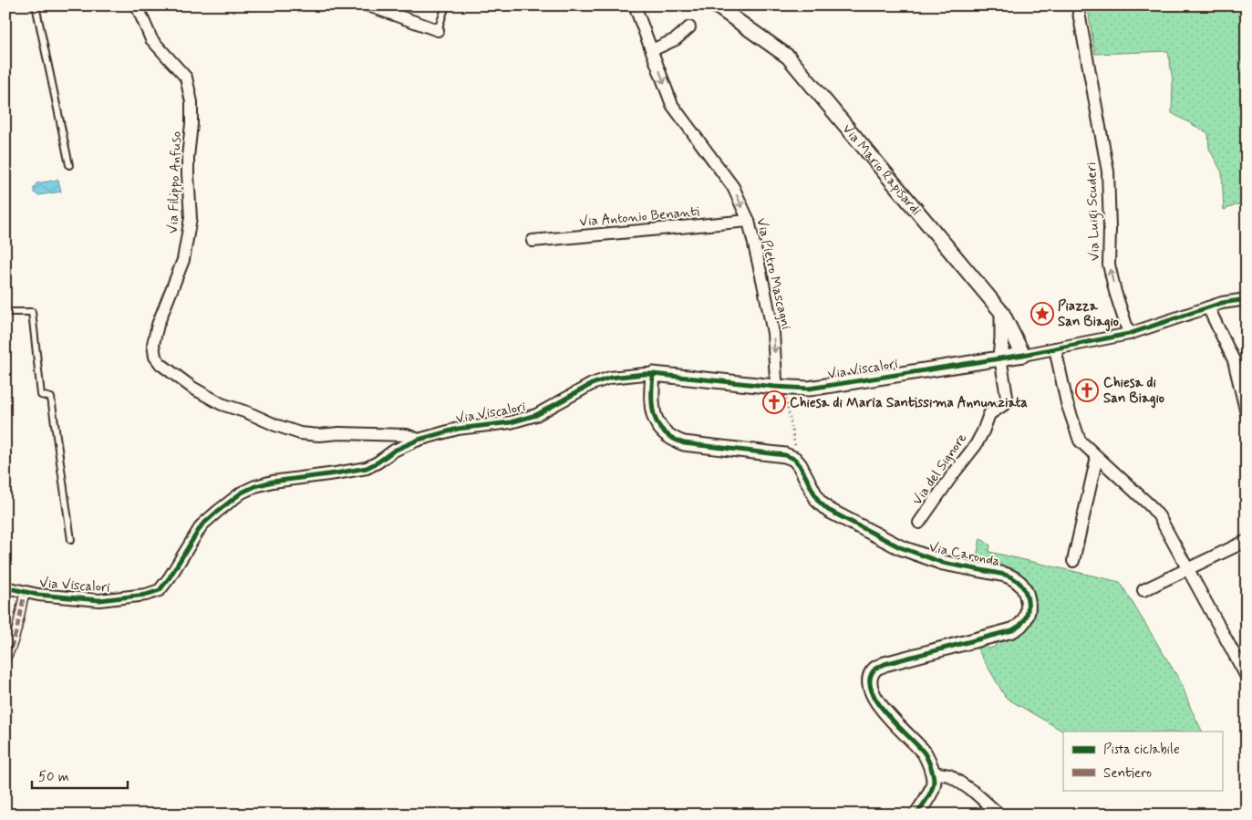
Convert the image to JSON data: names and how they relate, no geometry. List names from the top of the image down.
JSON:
{
  "streets": {
    "street": [
      "Via Mario Rapisardi",
      "Via Filippo Anfuso",
      "Via Luigi Scuderi",
      "Via Antonio Benanti",
      "Via Pietro Mascagni",
      "Via Viscalori",
      "Via del Signore",
      "Via Caronda"
    ]
  },
  "crossings": [
    ["Via Mario Rapisardi", "Via Viscalori"],
    ["Via Filippo Anfuso", "Via Viscalori"],
    ["Via Antonio Benanti", "Via Pietro Mascagni"],
    ["Via Pietro Mascagni", "Via Viscalori"],
    ["Via Viscalori", "Via del Signore"]
  ],
  "one_way": ["Via Luigi Scuderi", "Via Pietro Mascagni"],
  "places": {
    "place": ["Piazza San Biagio"],
    "church": ["Chiesa di San Biagio", "Chiesa di Maria Santissima Annunziata"]
  },
  "legend": ["Pista ciclabile", "Sentiero"],
  "scale_bar": "50 m"
}
